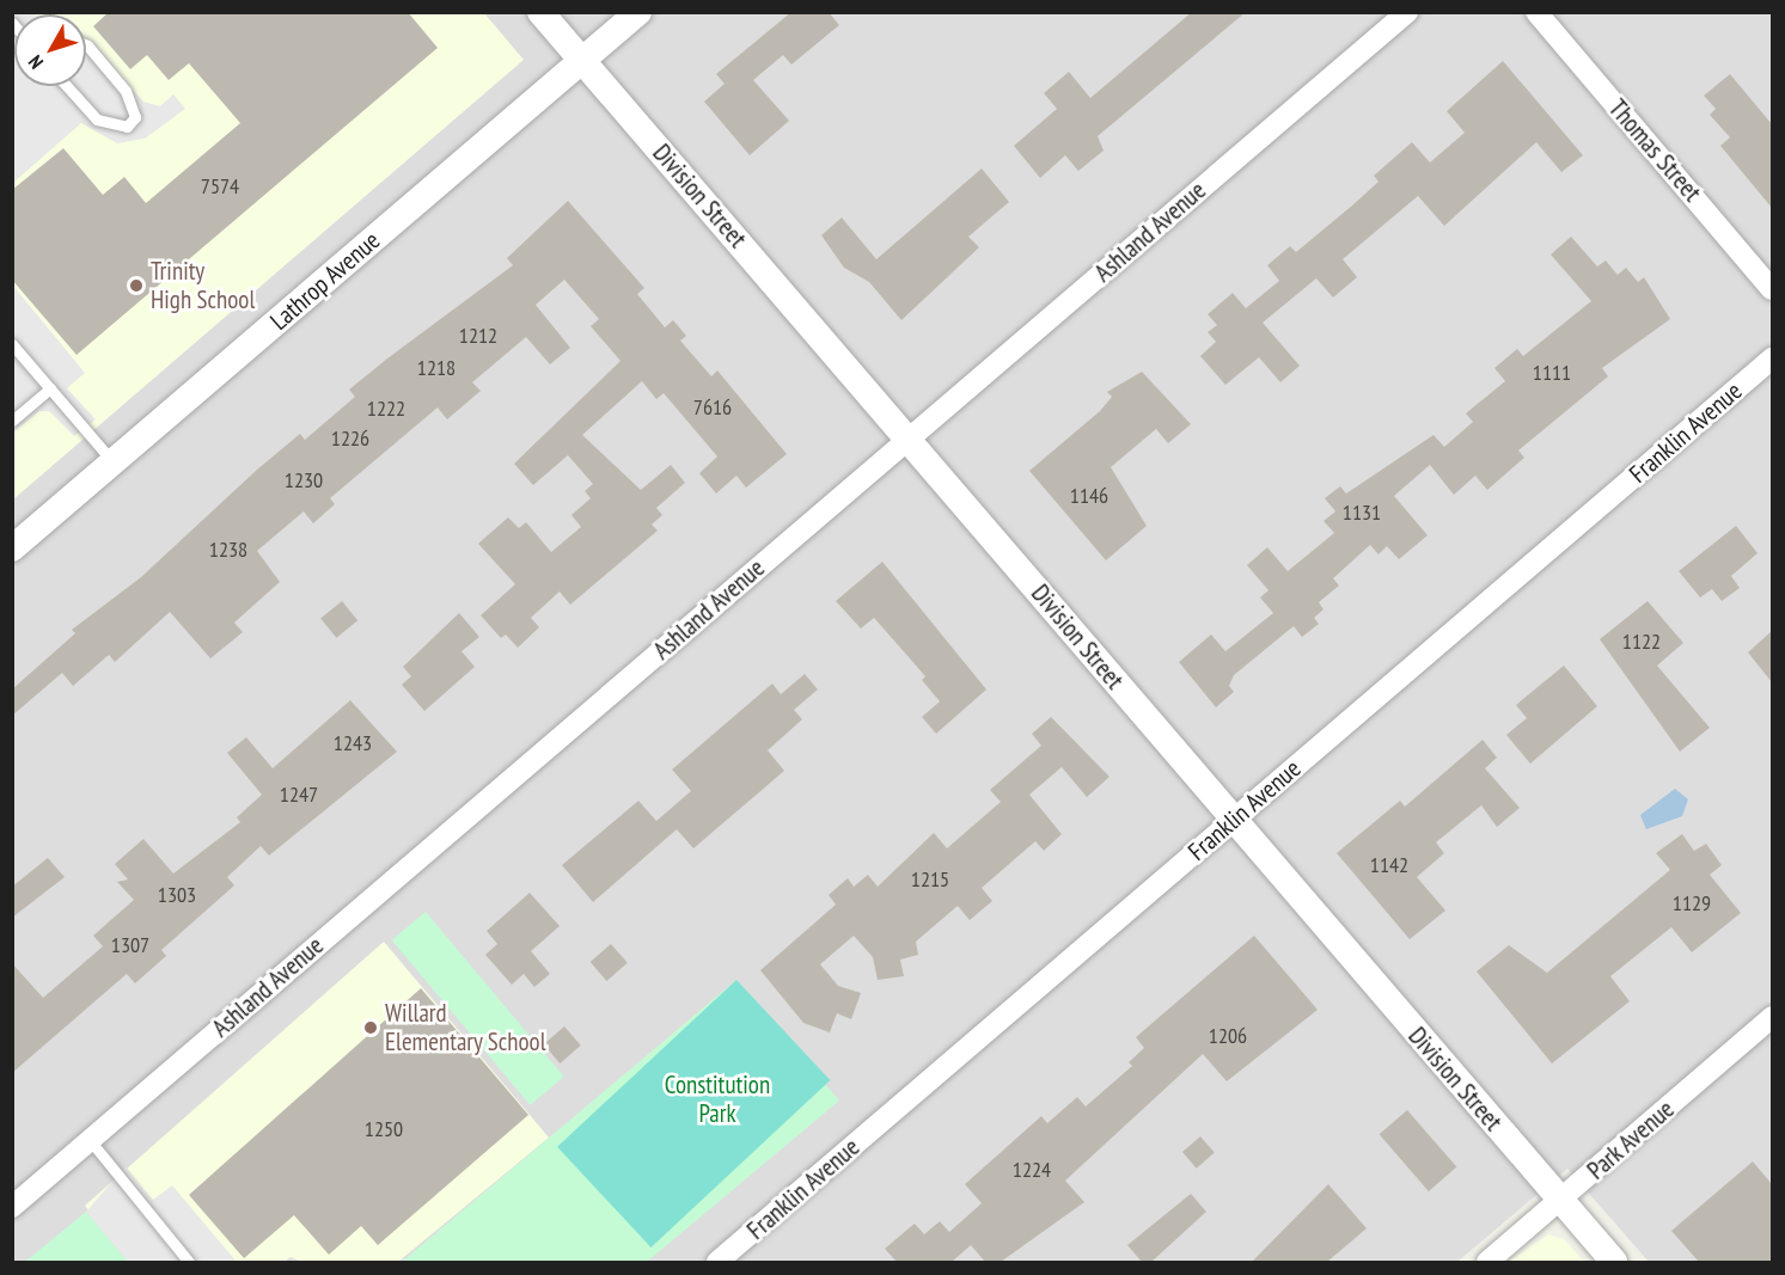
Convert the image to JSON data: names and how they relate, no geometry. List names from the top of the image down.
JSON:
{
  "streets": {
    "street": [
      "Thomas Street",
      "Division Street",
      "Ashland Avenue",
      "Lathrop Avenue",
      "Franklin Avenue",
      "Park Avenue"
    ]
  },
  "crossings": [
    ["Division Street", "Ashland Avenue"],
    ["Division Street", "Lathrop Avenue"],
    ["Division Street", "Franklin Avenue"],
    ["Division Street", "Park Avenue"]
  ],
  "parks": ["Constitution Park"],
  "places": ["Trinity High School", "Willard Elementary School"],
  "house_numbers": [
    "7574",
    "1212",
    "1218",
    "1111",
    "7616",
    "1222",
    "1226",
    "1230",
    "1146",
    "1131",
    "1238",
    "1122",
    "1243",
    "1247",
    "1142",
    "1215",
    "1303",
    "1129",
    "1307",
    "1206",
    "1250",
    "1224"
  ],
  "north": "bottom left"
}
